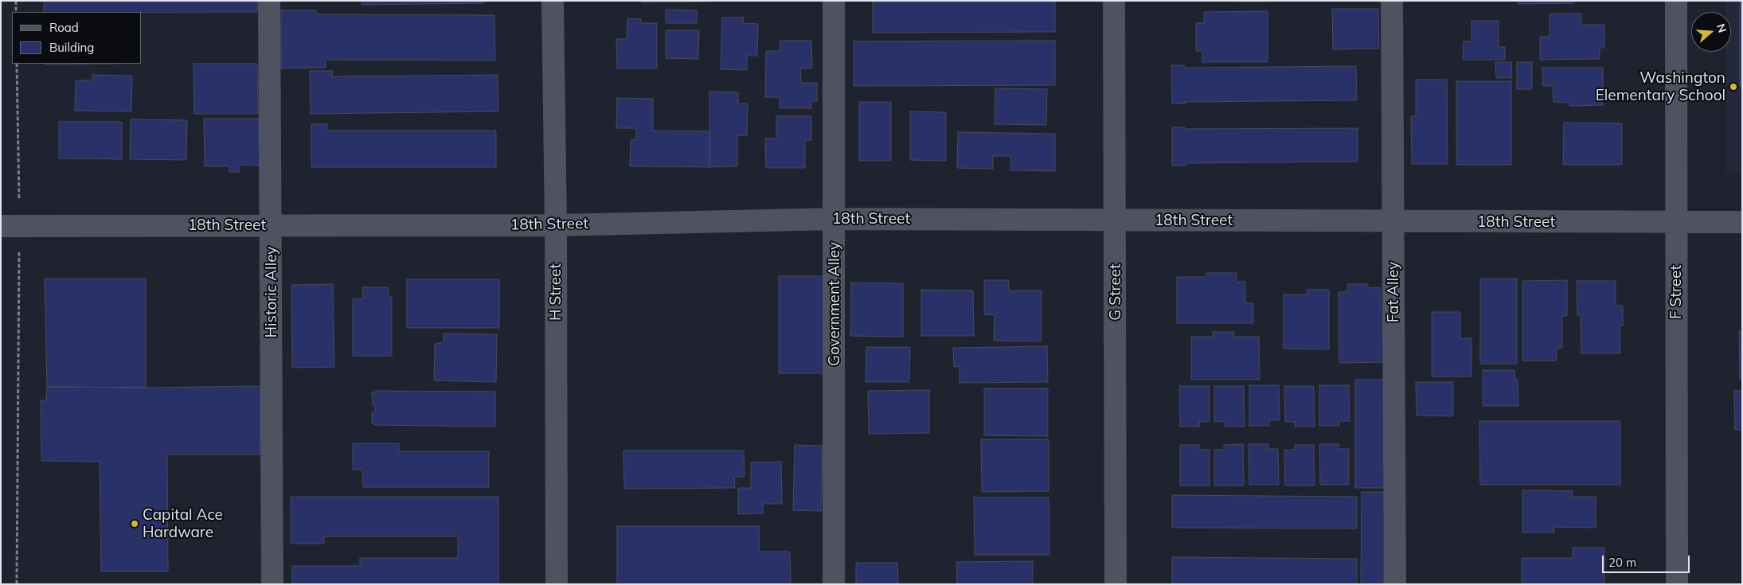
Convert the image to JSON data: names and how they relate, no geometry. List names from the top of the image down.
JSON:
{
  "streets": {
    "street": [
      "18th Street",
      "Historic Alley",
      "H Street",
      "G Street",
      "Fat Alley",
      "F Street",
      "Government Alley"
    ]
  },
  "crossings": [
    ["18th Street", "Historic Alley"],
    ["18th Street", "H Street"],
    ["18th Street", "G Street"],
    ["18th Street", "Fat Alley"],
    ["18th Street", "F Street"],
    ["18th Street", "Government Alley"]
  ],
  "places": ["Washington Elementary School", "Capital Ace Hardware"],
  "legend": ["Road", "Building"],
  "scale_bar": "20 m",
  "north": "right"
}
